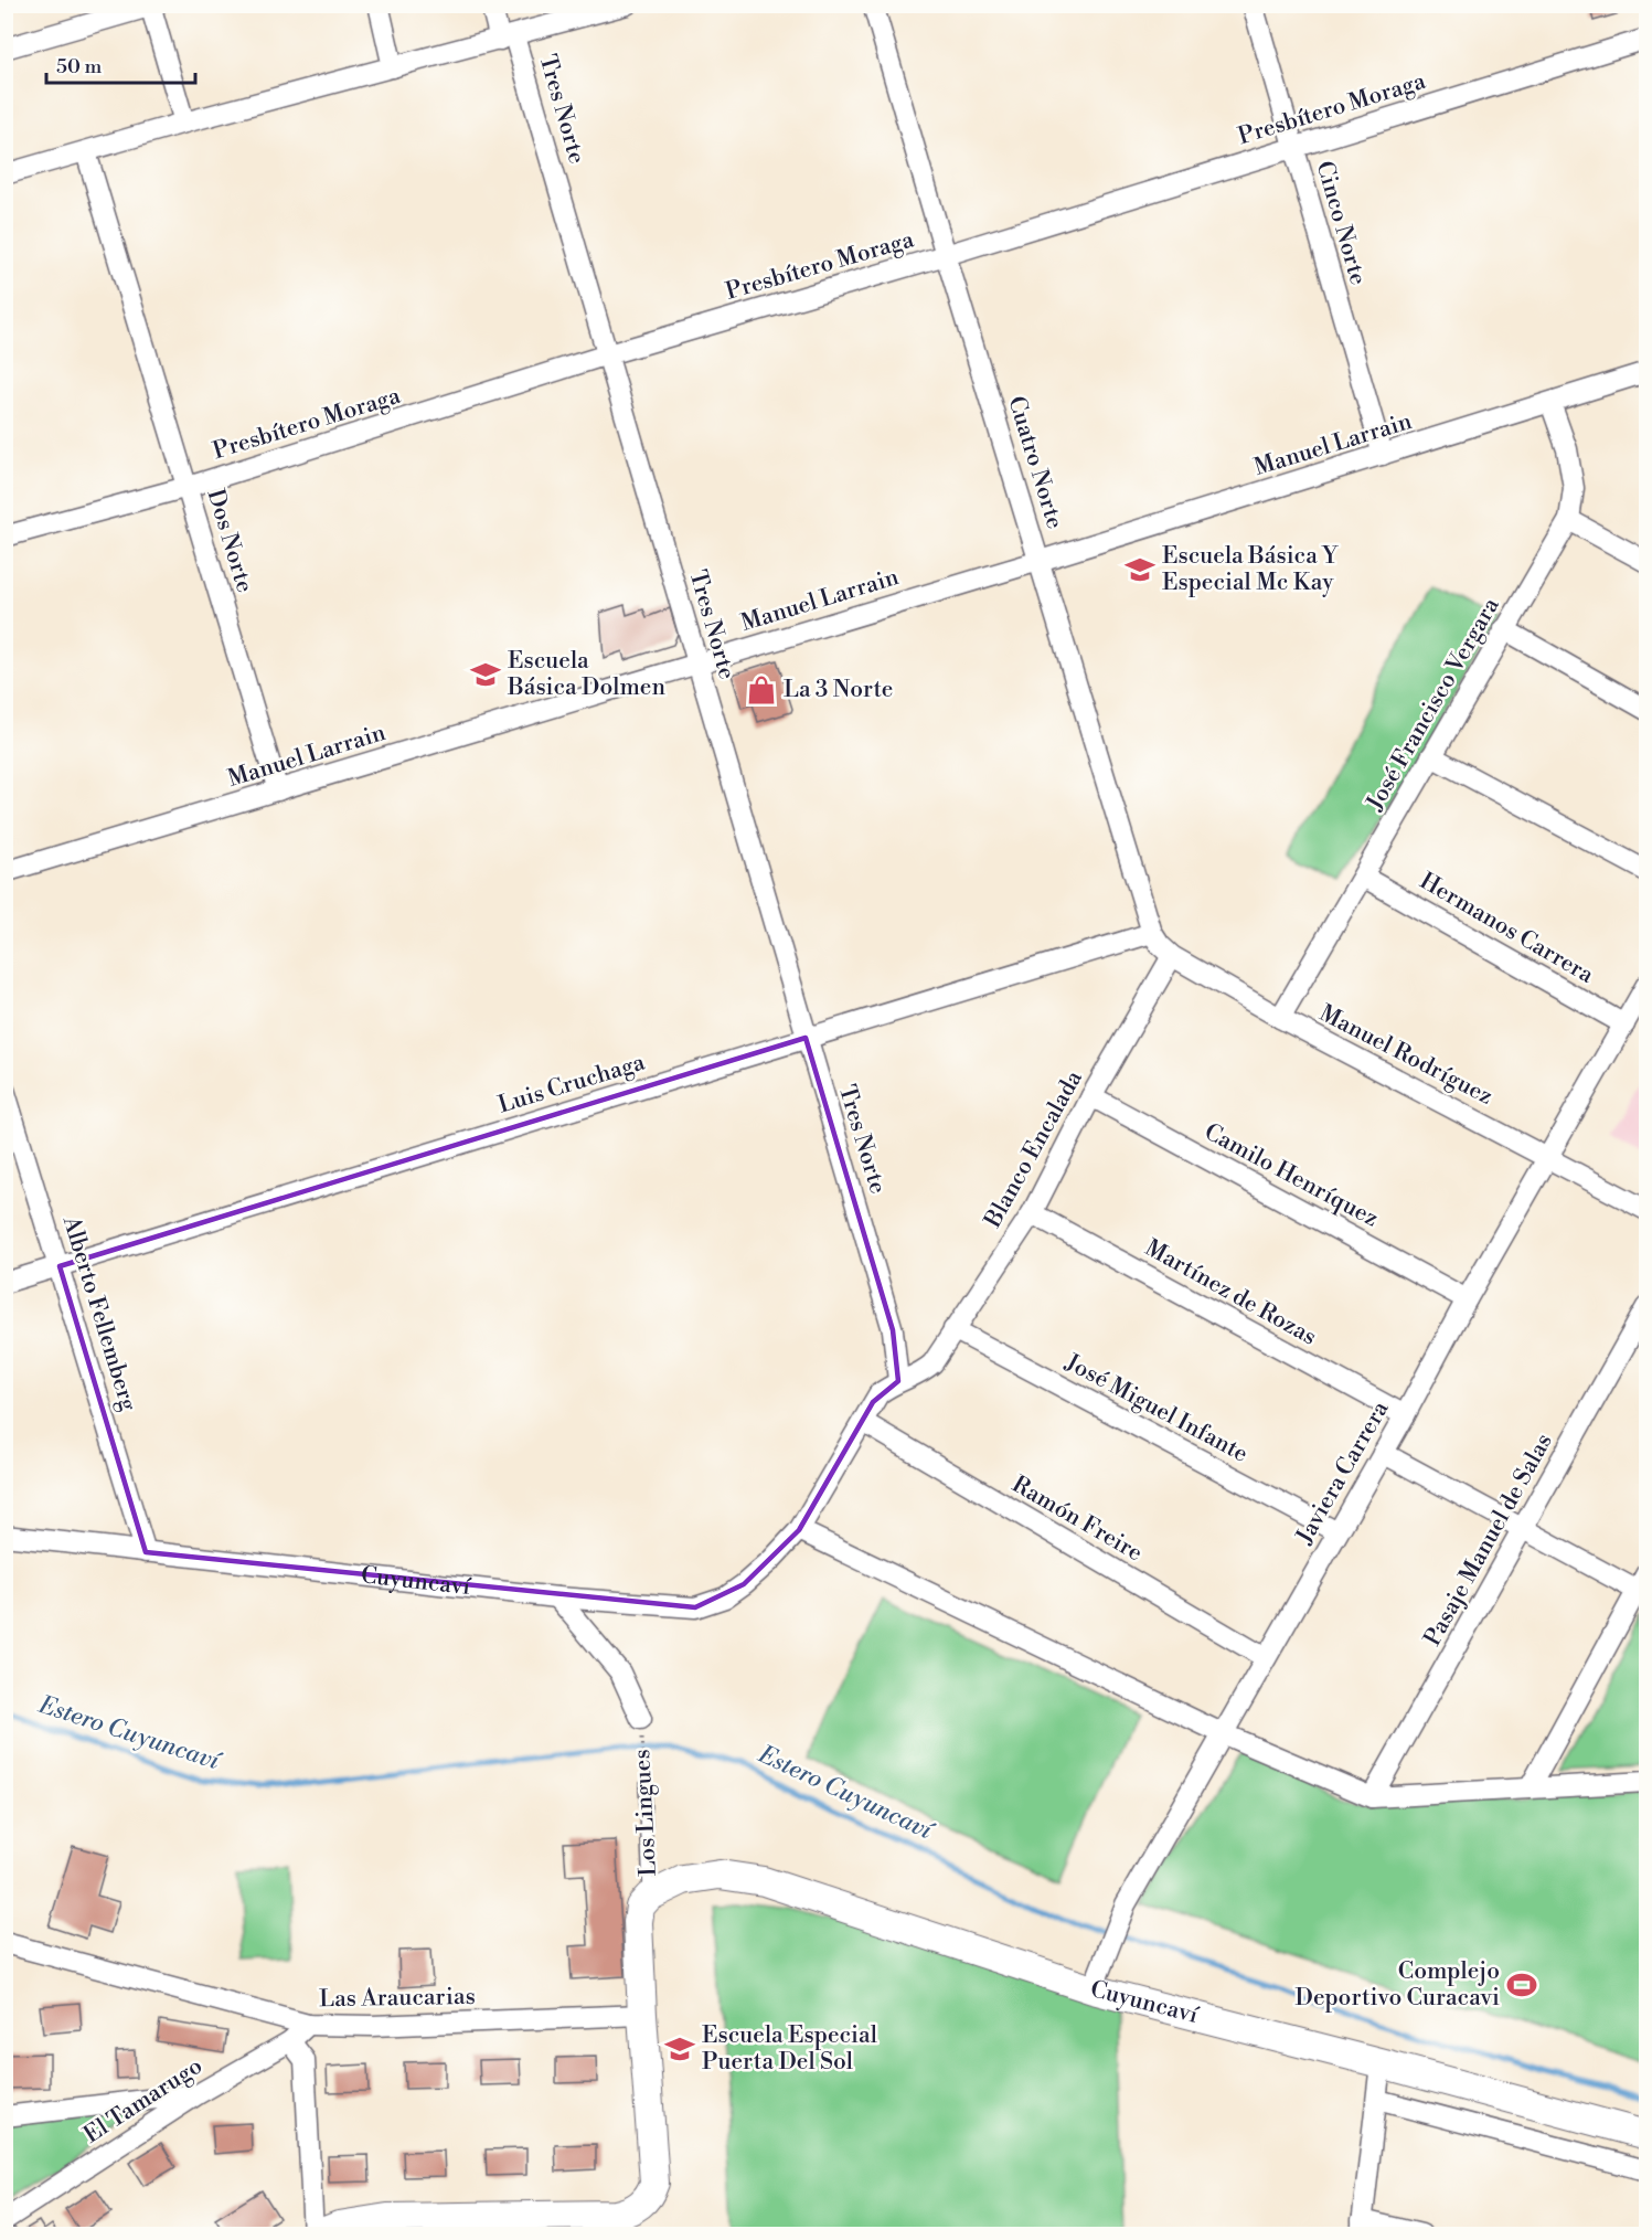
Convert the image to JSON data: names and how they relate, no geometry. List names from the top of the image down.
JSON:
{
  "streets": {
    "street": [
      "Tres Norte",
      "Presbítero Moraga",
      "Cinco Norte",
      "Manuel Larrain",
      "Cuatro Norte",
      "Dos Norte",
      "José Francisco Vergara",
      "Hermanos Carrera",
      "Manuel Rodríguez",
      "Luis Cruchaga",
      "Blanco Encalada",
      "Camilo Henríquez",
      "Martínez de Rozas",
      "Alberto Fellemberg",
      "José Miguel Infante",
      "Javiera Carrera",
      "Ramón Freire",
      "Pasaje Manuel de Salas",
      "Cuyuncaví",
      "Los Lingues",
      "Las Araucarias",
      "El Tamarugo"
    ]
  },
  "crossings": [
    ["Tres Norte", "Presbítero Moraga"],
    ["Tres Norte", "Manuel Larrain"],
    ["Tres Norte", "Luis Cruchaga"],
    ["Tres Norte", "Blanco Encalada"],
    ["Tres Norte", "Cuyuncaví"],
    ["Presbítero Moraga", "Cinco Norte"],
    ["Presbítero Moraga", "Cuatro Norte"],
    ["Presbítero Moraga", "Dos Norte"],
    ["Cinco Norte", "Manuel Larrain"],
    ["Manuel Larrain", "Cuatro Norte"],
    ["Manuel Larrain", "Dos Norte"],
    ["Manuel Larrain", "José Francisco Vergara"],
    ["Cuatro Norte", "Manuel Rodríguez"],
    ["Cuatro Norte", "Luis Cruchaga"],
    ["José Francisco Vergara", "Hermanos Carrera"],
    ["José Francisco Vergara", "Manuel Rodríguez"],
    ["Hermanos Carrera", "Javiera Carrera"],
    ["Manuel Rodríguez", "Luis Cruchaga"],
    ["Manuel Rodríguez", "Blanco Encalada"],
    ["Manuel Rodríguez", "Javiera Carrera"],
    ["Luis Cruchaga", "Alberto Fellemberg"],
    ["Blanco Encalada", "Camilo Henríquez"],
    ["Blanco Encalada", "Martínez de Rozas"],
    ["Blanco Encalada", "José Miguel Infante"],
    ["Blanco Encalada", "Cuyuncaví"],
    ["Camilo Henríquez", "Javiera Carrera"],
    ["Martínez de Rozas", "Javiera Carrera"],
    ["Alberto Fellemberg", "Cuyuncaví"],
    ["José Miguel Infante", "Javiera Carrera"],
    ["Javiera Carrera", "Ramón Freire"],
    ["Javiera Carrera", "Cuyuncaví"],
    ["Ramón Freire", "Cuyuncaví"],
    ["Cuyuncaví", "Los Lingues"],
    ["Los Lingues", "Las Araucarias"],
    ["Las Araucarias", "El Tamarugo"]
  ],
  "water": ["Estero Cuyuncaví"],
  "places": {
    "school or university": ["Escuela Básica Y Especial Mc Kay", "Escuela Básica Dolmen", "Escuela Especial Puerta Del Sol"],
    "shop": ["La 3 Norte"],
    "sports": ["Complejo Deportivo Curacavi"]
  },
  "scale_bar": "50 m"
}
